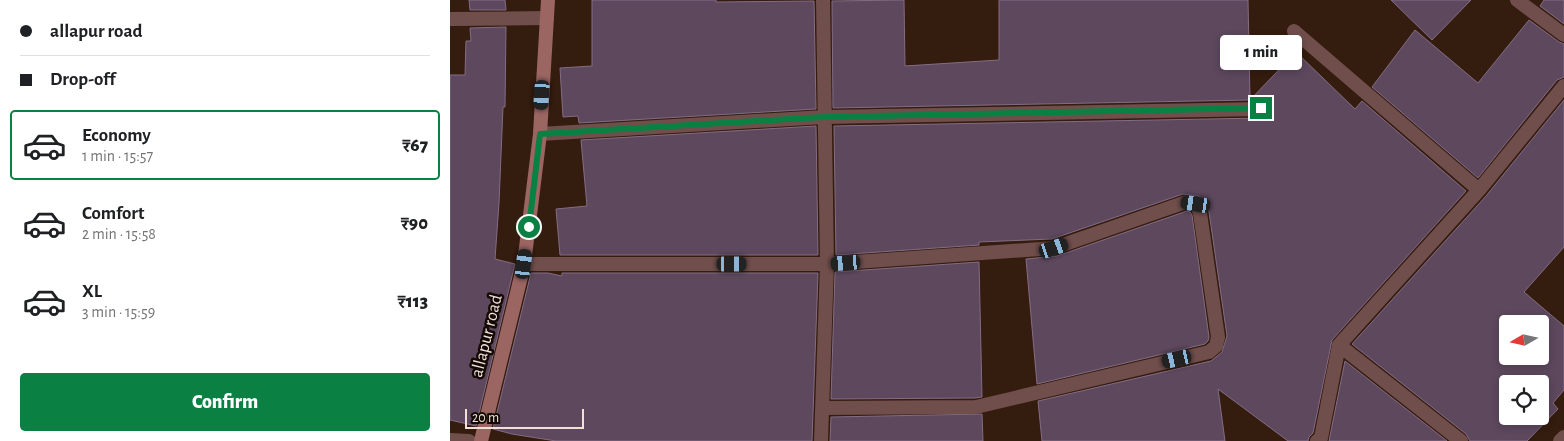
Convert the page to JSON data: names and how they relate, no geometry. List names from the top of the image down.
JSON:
{
  "streets": {
    "main road": ["allapur road"]
  },
  "scale_bar": "20 m",
  "north": "left",
  "page": {
    "banner": ["allapur road", "Drop-off"],
    "bubble": "1 min",
    "list": [
      {
        "name": "Economy",
        "note": "1 min · 15:57",
        "value": "₹67"
      },
      {
        "name": "Comfort",
        "note": "2 min · 15:58",
        "value": "₹90"
      },
      {
        "name": "XL",
        "note": "3 min · 15:59",
        "value": "₹113"
      }
    ],
    "buttons": "Confirm",
    "scale": "20 m"
  }
}
